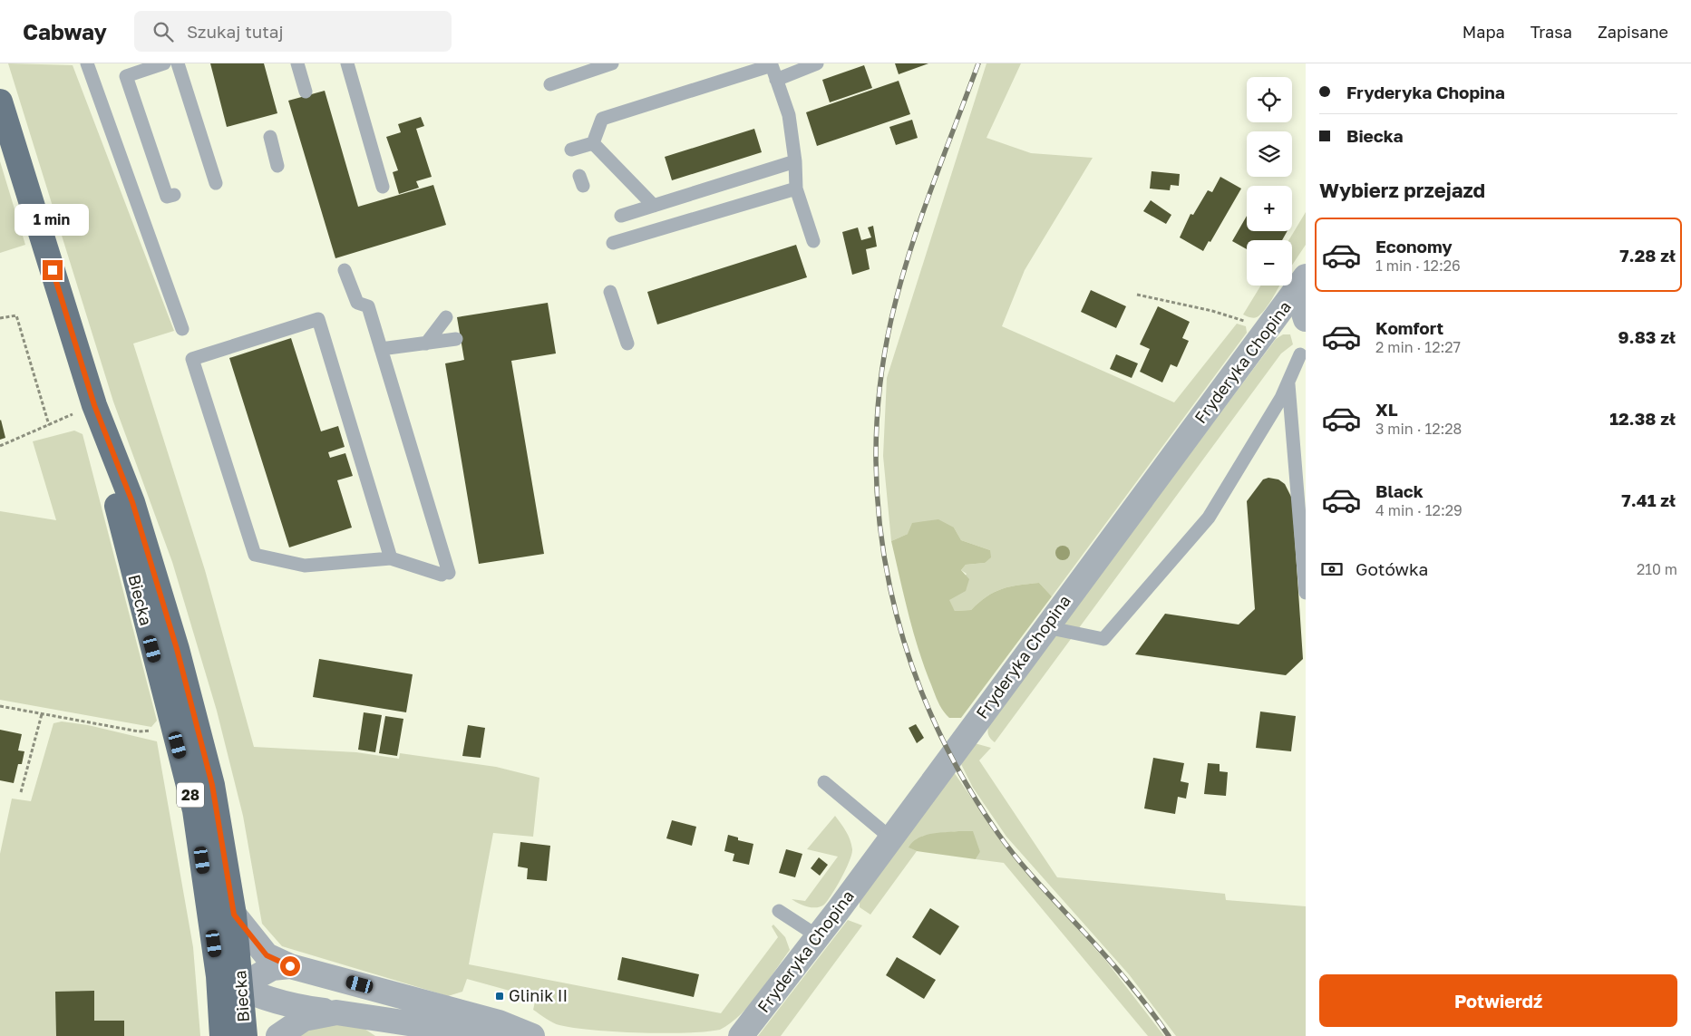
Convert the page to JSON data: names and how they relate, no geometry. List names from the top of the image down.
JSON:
{
  "streets": {
    "main road": ["Biecka", "28"],
    "street": ["Fryderyka Chopina"]
  },
  "places": {
    "transit": ["Glinik II"]
  },
  "page": {
    "header": "Cabway",
    "search": "Szukaj tutaj",
    "nav": ["Mapa", "Trasa", "Zapisane"],
    "banner": ["Fryderyka Chopina", "Biecka"],
    "map_buttons": ["+", "−"],
    "heading": "Wybierz przejazd",
    "bubble": "1 min",
    "list": [
      {
        "name": "Economy",
        "note": "1 min · 12:26",
        "value": "7.28 zł"
      },
      {
        "name": "Komfort",
        "note": "2 min · 12:27",
        "value": "9.83 zł"
      },
      {
        "name": "XL",
        "note": "3 min · 12:28",
        "value": "12.38 zł"
      },
      {
        "name": "Black",
        "note": "4 min · 12:29",
        "value": "7.41 zł"
      }
    ],
    "pay": ["Gotówka", "210 m"],
    "buttons": "Potwierdź"
  }
}
